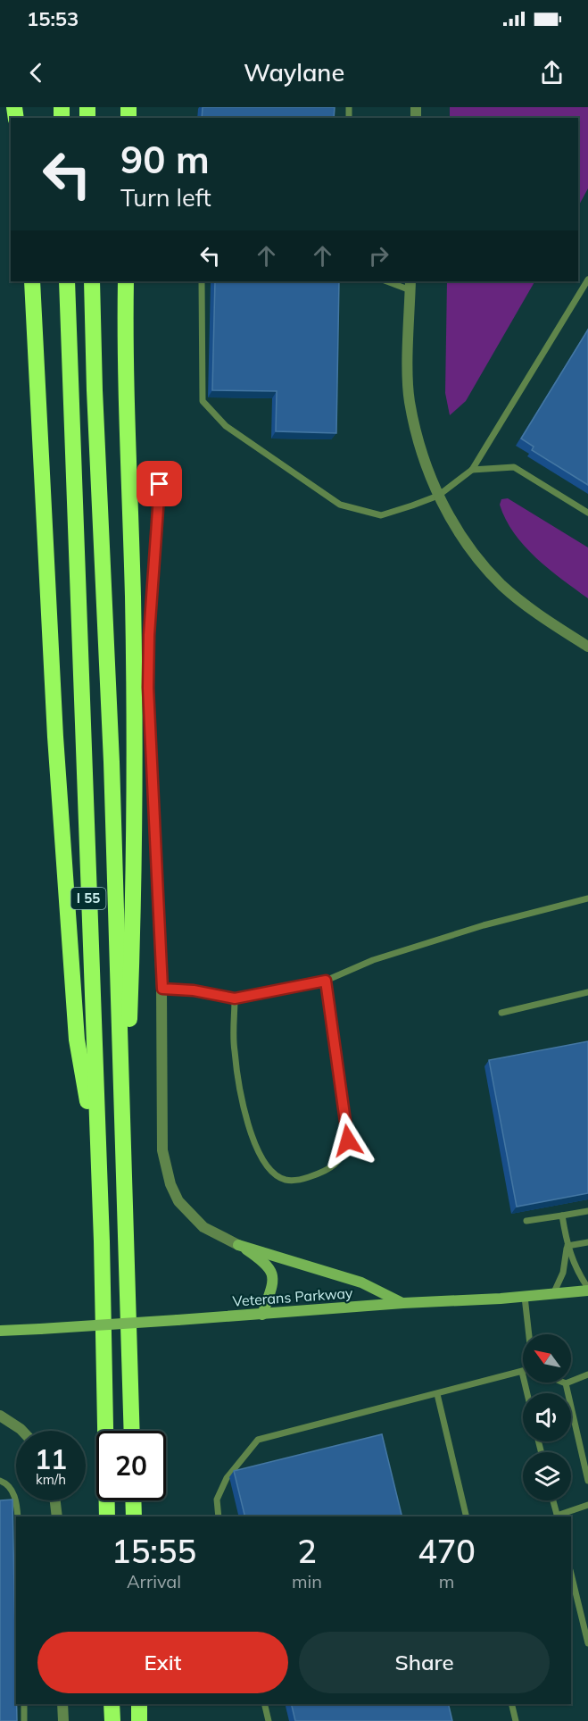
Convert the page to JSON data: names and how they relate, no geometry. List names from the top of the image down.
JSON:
{
  "streets": {
    "highway": ["I 55"],
    "main road": ["Veterans Parkway"]
  },
  "north": "top left",
  "page": {
    "status": "15:53",
    "header": "Waylane",
    "turn": ["90 m", "Turn left"],
    "speed": "11 km/h",
    "limit": "20",
    "eta": [
      "15:55",
      "Arrival",
      "2",
      "min",
      "470",
      "m"
    ],
    "buttons": ["Exit", "Share"]
  }
}
